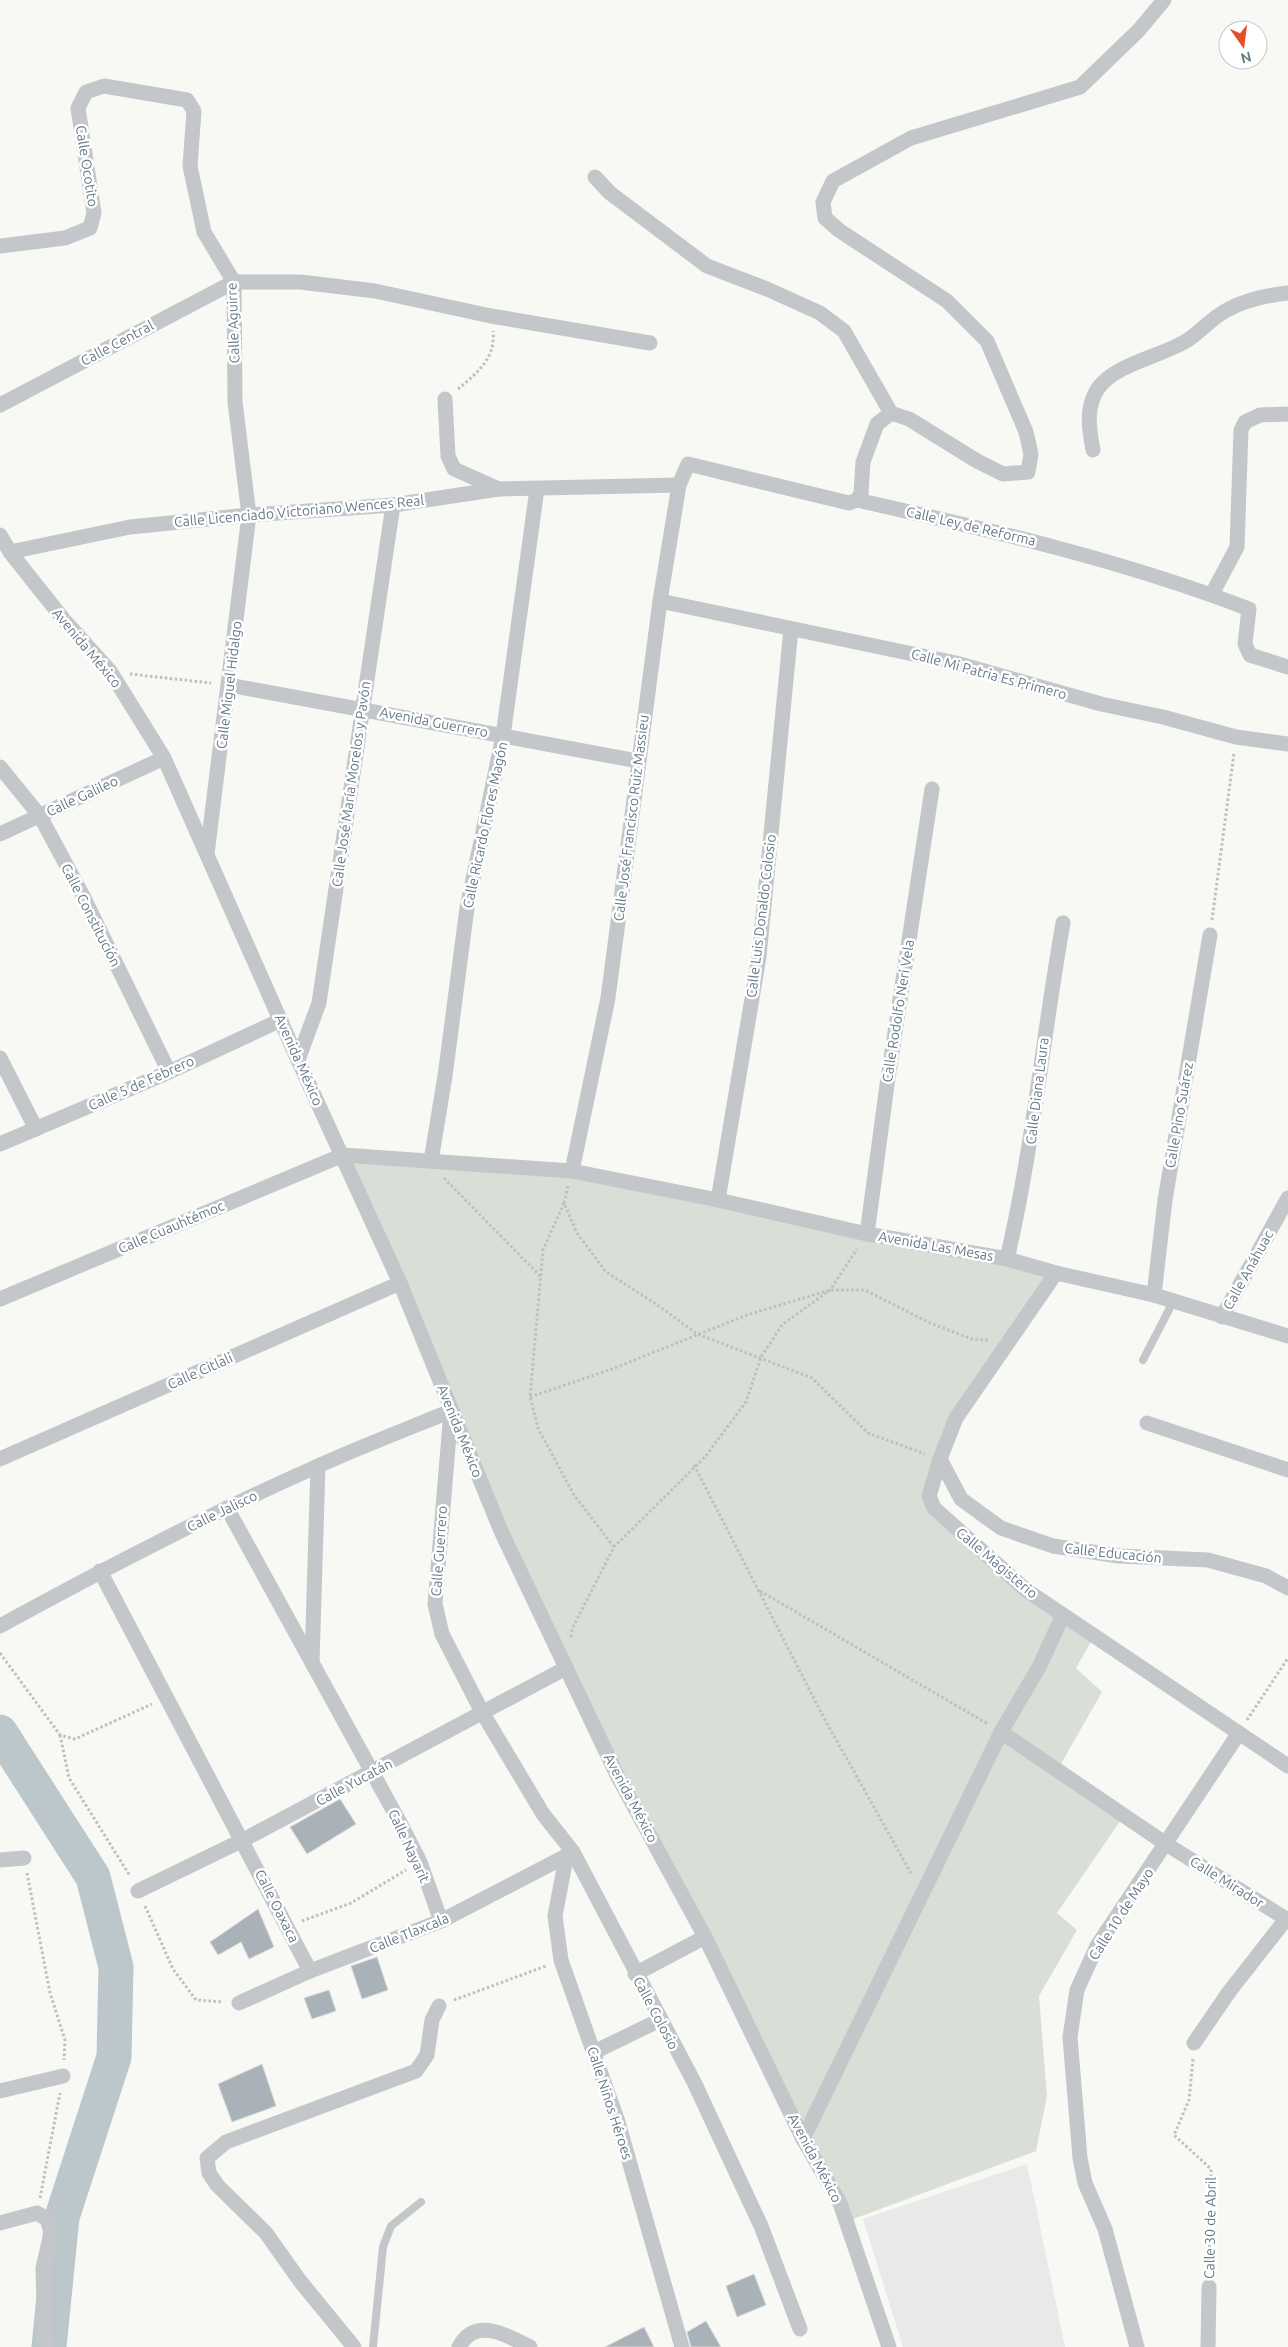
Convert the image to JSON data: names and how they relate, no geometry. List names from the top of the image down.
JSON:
{
  "streets": {
    "street": [
      "Calle Ocotito",
      "Calle Aguirre",
      "Calle Central",
      "Calle Licenciado Victoriano Wences Real",
      "Calle Ley de Reforma",
      "Avenida México",
      "Calle Mi Patria Es Primero",
      "Calle Miguel Hidalgo",
      "Avenida Guerrero",
      "Calle José María Morelos y Pavón",
      "Calle Galileo",
      "Calle José Francisco Ruiz Massieu",
      "Calle Ricardo Flores Magón",
      "Calle Constitución",
      "Calle Luis Donaldo Colosio",
      "Calle Rodolfo Neri Vela",
      "Calle 5 de Febrero",
      "Calle Diana Laura",
      "Calle Pino Suárez",
      "Calle Cuauhtémoc",
      "Avenida Las Mesas",
      "Calle Anáhuac",
      "Calle Citlali",
      "Calle Jalisco",
      "Calle Guerrero",
      "Calle Educación",
      "Calle Magisterio",
      "Calle Yucatán",
      "Calle Nayarit",
      "Calle Mirador",
      "Calle Oaxaca",
      "Calle 10 de Mayo",
      "Calle Tlaxcala",
      "Calle Colosio",
      "Calle Niños Héroes",
      "Calle 30 de Abril"
    ]
  },
  "crossings": [
    ["Calle Ocotito", "Calle Aguirre"],
    ["Calle Aguirre", "Calle Central"],
    ["Calle Aguirre", "Calle Licenciado Victoriano Wences Real"],
    ["Calle Aguirre", "Calle Miguel Hidalgo"],
    ["Calle Licenciado Victoriano Wences Real", "Avenida México"],
    ["Calle Licenciado Victoriano Wences Real", "Calle Miguel Hidalgo"],
    ["Calle Licenciado Victoriano Wences Real", "Calle José María Morelos y Pavón"],
    ["Calle Licenciado Victoriano Wences Real", "Calle José Francisco Ruiz Massieu"],
    ["Calle Licenciado Victoriano Wences Real", "Calle Ricardo Flores Magón"],
    ["Calle Ley de Reforma", "Calle José Francisco Ruiz Massieu"],
    ["Avenida México", "Calle Miguel Hidalgo"],
    ["Avenida México", "Calle José María Morelos y Pavón"],
    ["Avenida México", "Calle Galileo"],
    ["Avenida México", "Calle 5 de Febrero"],
    ["Avenida México", "Calle Cuauhtémoc"],
    ["Avenida México", "Calle Citlali"],
    ["Avenida México", "Calle Jalisco"],
    ["Avenida México", "Calle Guerrero"],
    ["Avenida México", "Calle Yucatán"],
    ["Calle Mi Patria Es Primero", "Calle José Francisco Ruiz Massieu"],
    ["Calle Mi Patria Es Primero", "Calle Luis Donaldo Colosio"],
    ["Calle Miguel Hidalgo", "Avenida Guerrero"],
    ["Avenida Guerrero", "Calle José María Morelos y Pavón"],
    ["Avenida Guerrero", "Calle José Francisco Ruiz Massieu"],
    ["Avenida Guerrero", "Calle Ricardo Flores Magón"],
    ["Calle Galileo", "Calle Constitución"],
    ["Calle José Francisco Ruiz Massieu", "Avenida Las Mesas"],
    ["Calle Ricardo Flores Magón", "Avenida Las Mesas"],
    ["Calle Constitución", "Calle 5 de Febrero"],
    ["Calle Luis Donaldo Colosio", "Avenida Las Mesas"],
    ["Calle Rodolfo Neri Vela", "Avenida Las Mesas"],
    ["Calle Diana Laura", "Avenida Las Mesas"],
    ["Calle Pino Suárez", "Avenida Las Mesas"],
    ["Avenida Las Mesas", "Calle Anáhuac"],
    ["Avenida Las Mesas", "Calle Magisterio"],
    ["Calle Jalisco", "Calle Guerrero"],
    ["Calle Jalisco", "Calle Nayarit"],
    ["Calle Jalisco", "Calle Oaxaca"],
    ["Calle Guerrero", "Calle Yucatán"],
    ["Calle Guerrero", "Calle Colosio"],
    ["Calle Educación", "Calle Magisterio"],
    ["Calle Magisterio", "Calle 10 de Mayo"],
    ["Calle Yucatán", "Calle Nayarit"],
    ["Calle Yucatán", "Calle Oaxaca"],
    ["Calle Yucatán", "Calle Colosio"],
    ["Calle Nayarit", "Calle Tlaxcala"],
    ["Calle Mirador", "Calle 10 de Mayo"],
    ["Calle Oaxaca", "Calle Tlaxcala"],
    ["Calle Tlaxcala", "Calle Colosio"],
    ["Calle Tlaxcala", "Calle Niños Héroes"],
    ["Calle Colosio", "Calle Niños Héroes"]
  ],
  "north": "bottom"
}
